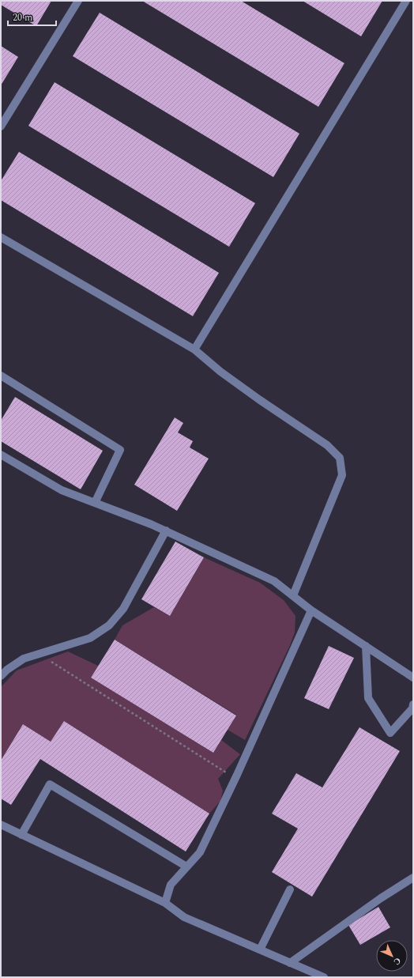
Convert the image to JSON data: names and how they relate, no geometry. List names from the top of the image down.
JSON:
{
  "scale_bar": "20 m",
  "north": "bottom right"
}
